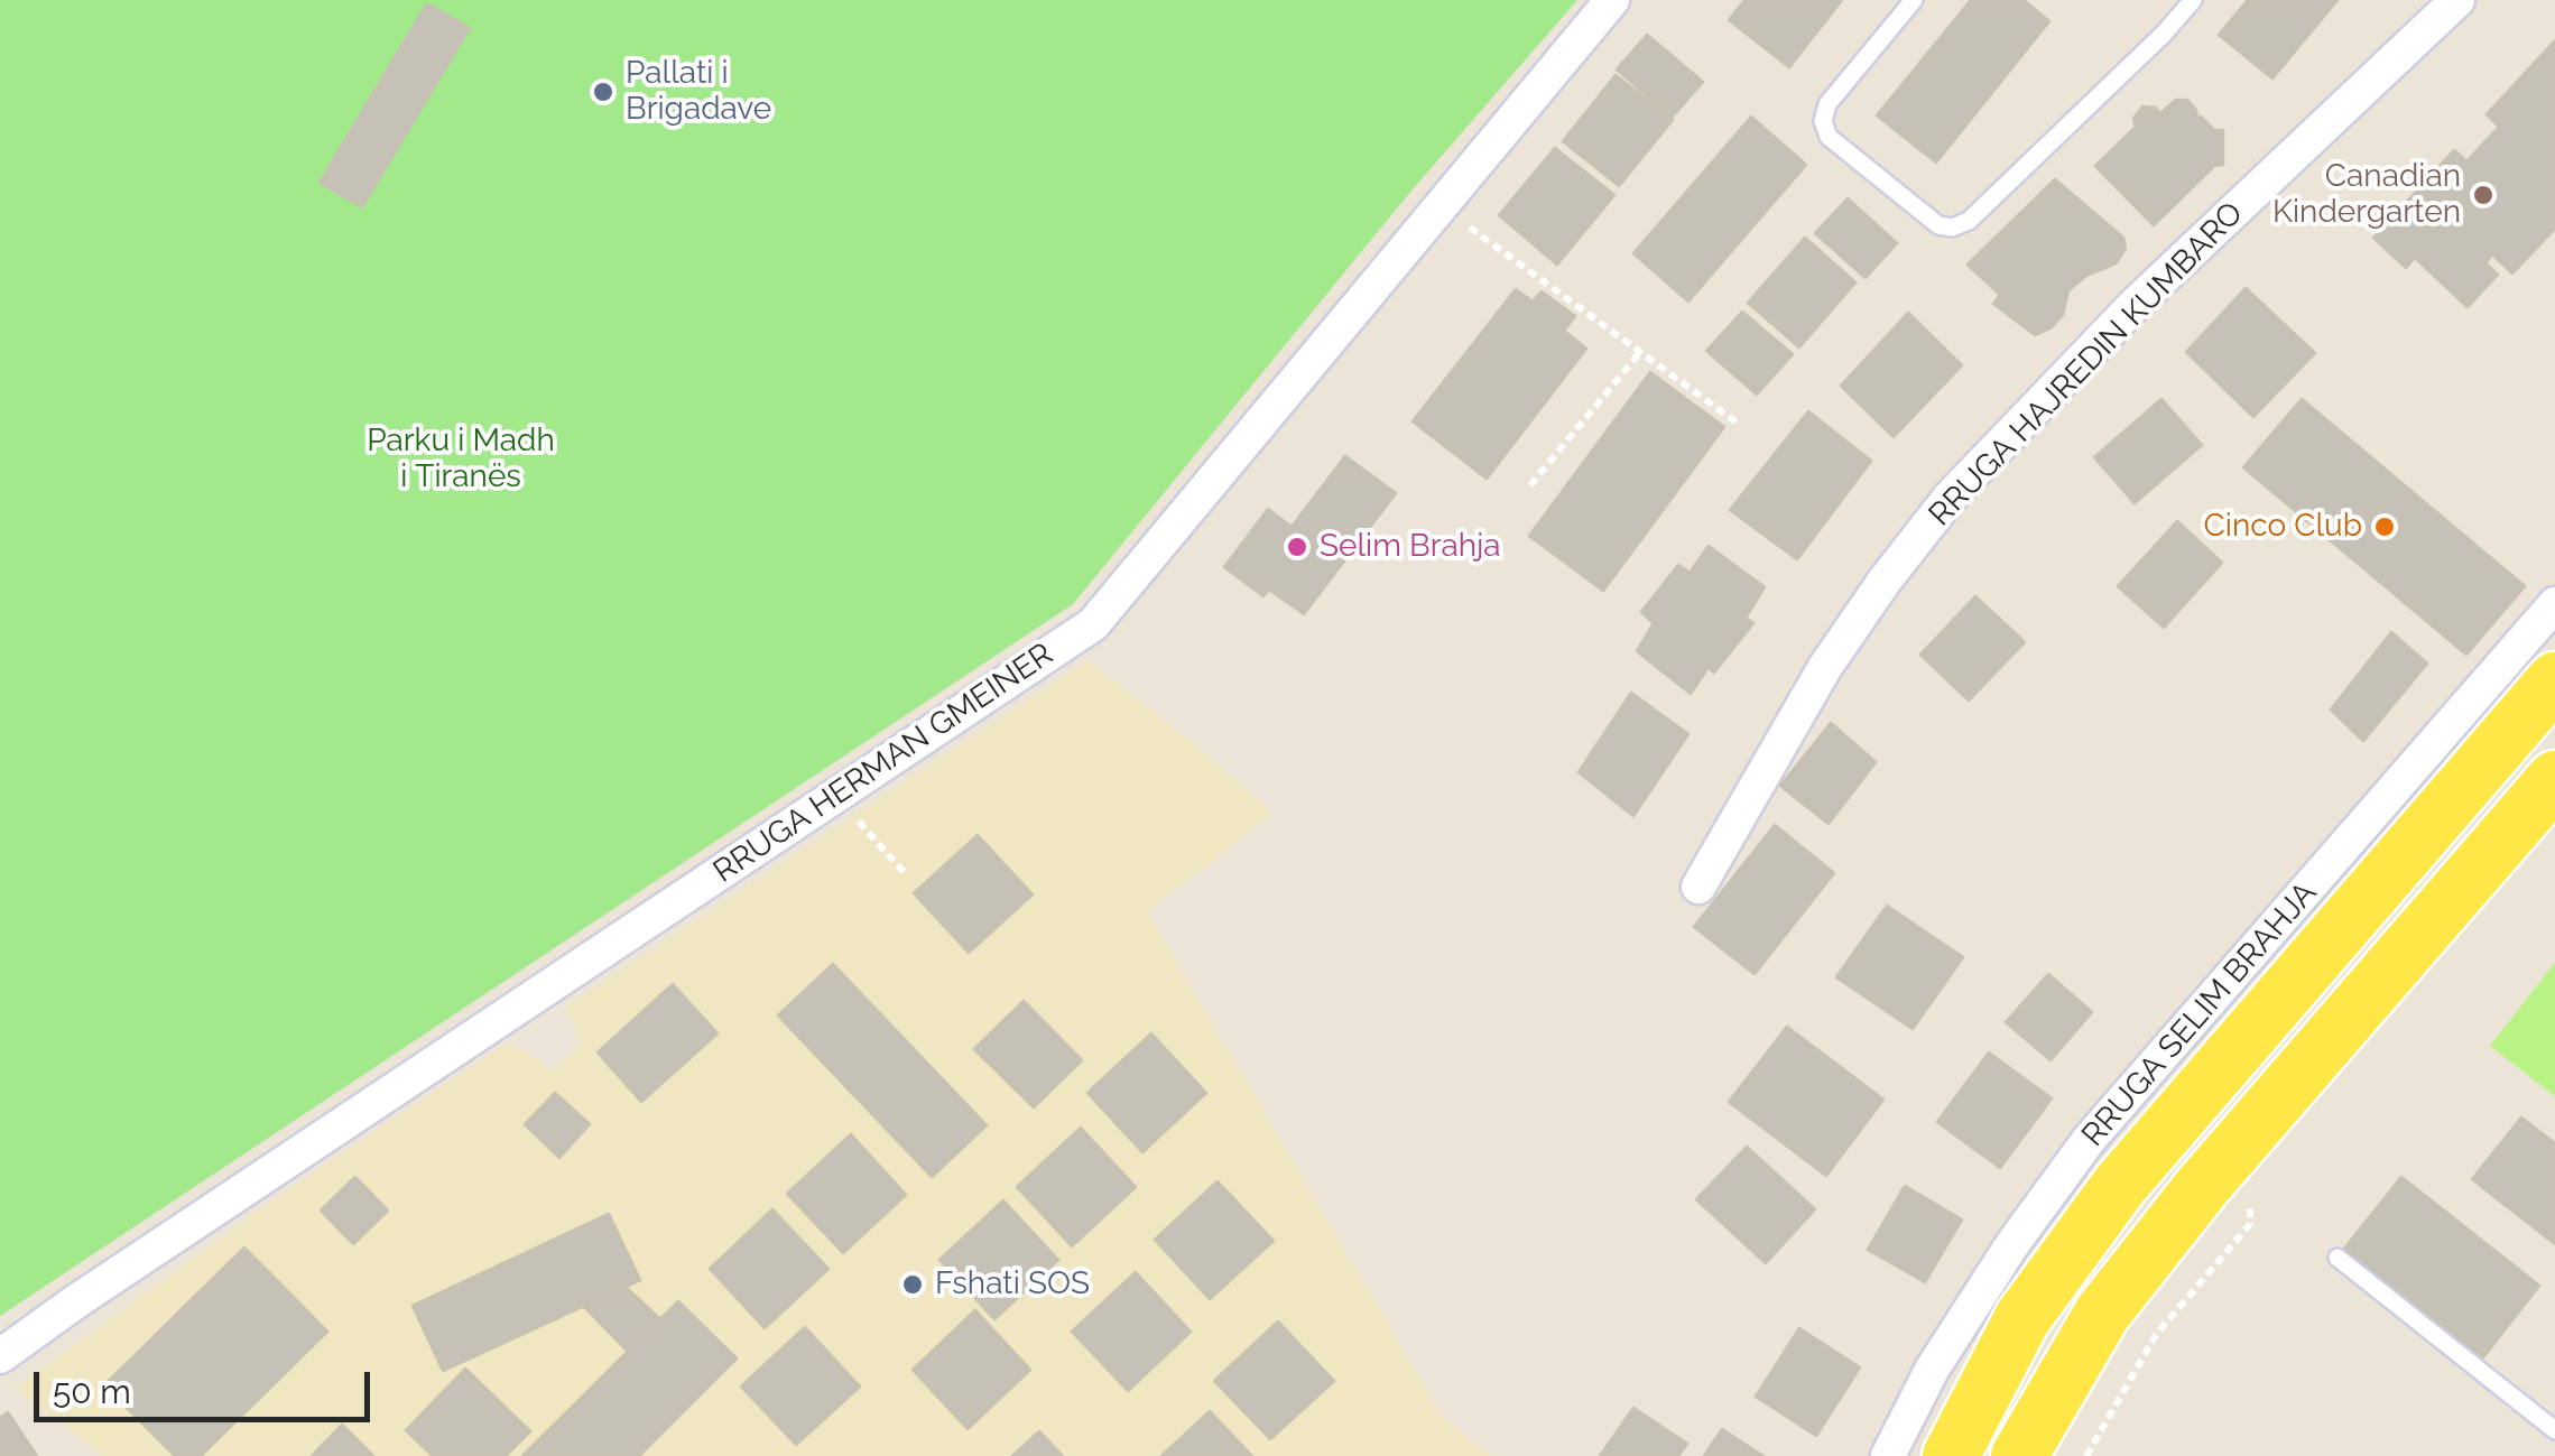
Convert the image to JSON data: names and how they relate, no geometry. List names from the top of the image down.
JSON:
{
  "streets": {
    "main road": ["RRUGA SELIM BRAHJA"],
    "street": ["RRUGA HAJREDIN KUMBARO", "RRUGA HERMAN GMEINER"]
  },
  "parks": ["Parku i Madh i Tiranës"],
  "places": [
    "Pallati i Brigadave",
    "Canadian Kindergarten",
    "Cinco Club",
    "Selim Brahja",
    "Fshati SOS"
  ],
  "scale_bar": "50 m"
}
